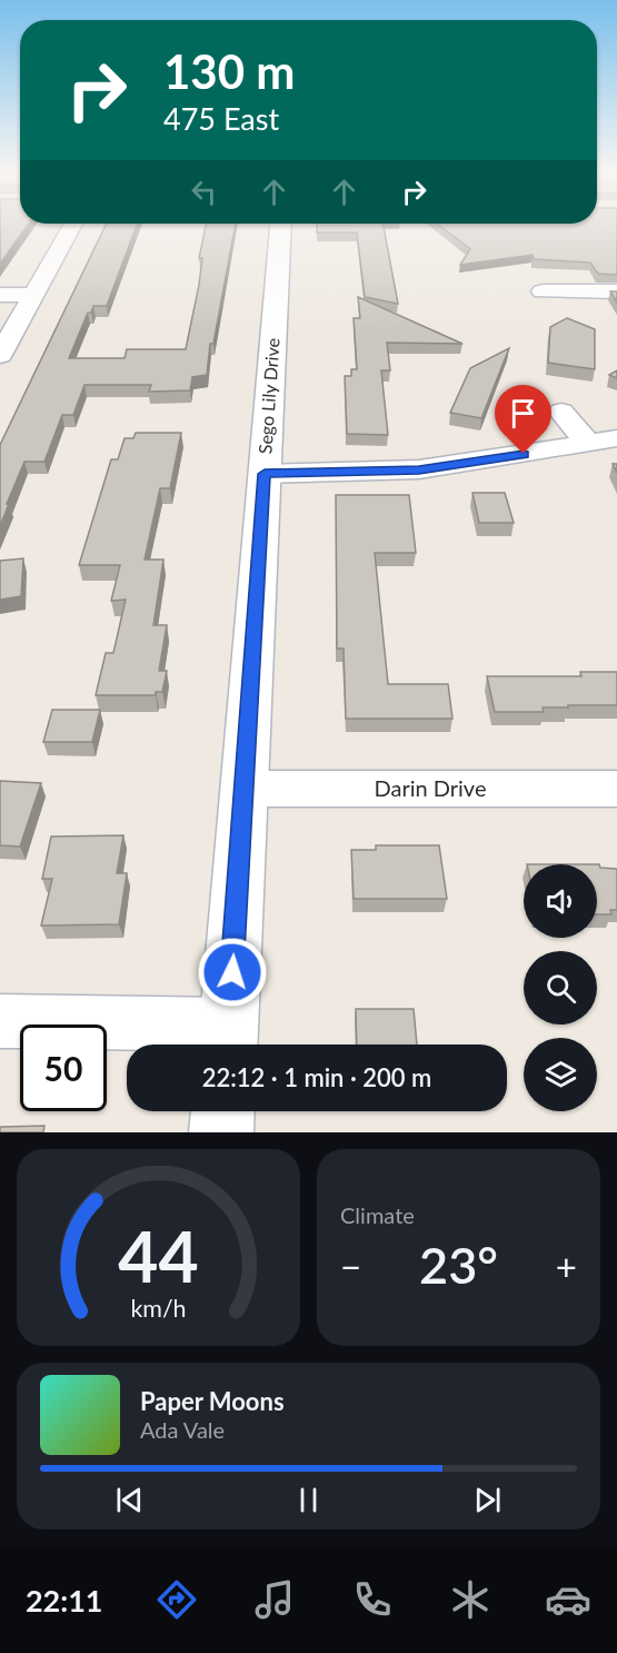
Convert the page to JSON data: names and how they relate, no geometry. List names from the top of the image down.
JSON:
{
  "streets": {
    "main road": ["Sego Lily Drive"],
    "street": ["Darin Drive"]
  },
  "crossings": [
    ["Sego Lily Drive", "Darin Drive"]
  ],
  "page": {
    "turn": ["130 m", "475 East"],
    "limit": "50",
    "trip": "22:12 · 1 min · 200 m",
    "tile": "Climate",
    "heat": ["−", "23°", "+"],
    "song": ["Paper Moons", "Ada Vale"],
    "tabs": "22:11",
    "gauge": ["44", "km/h"]
  }
}
